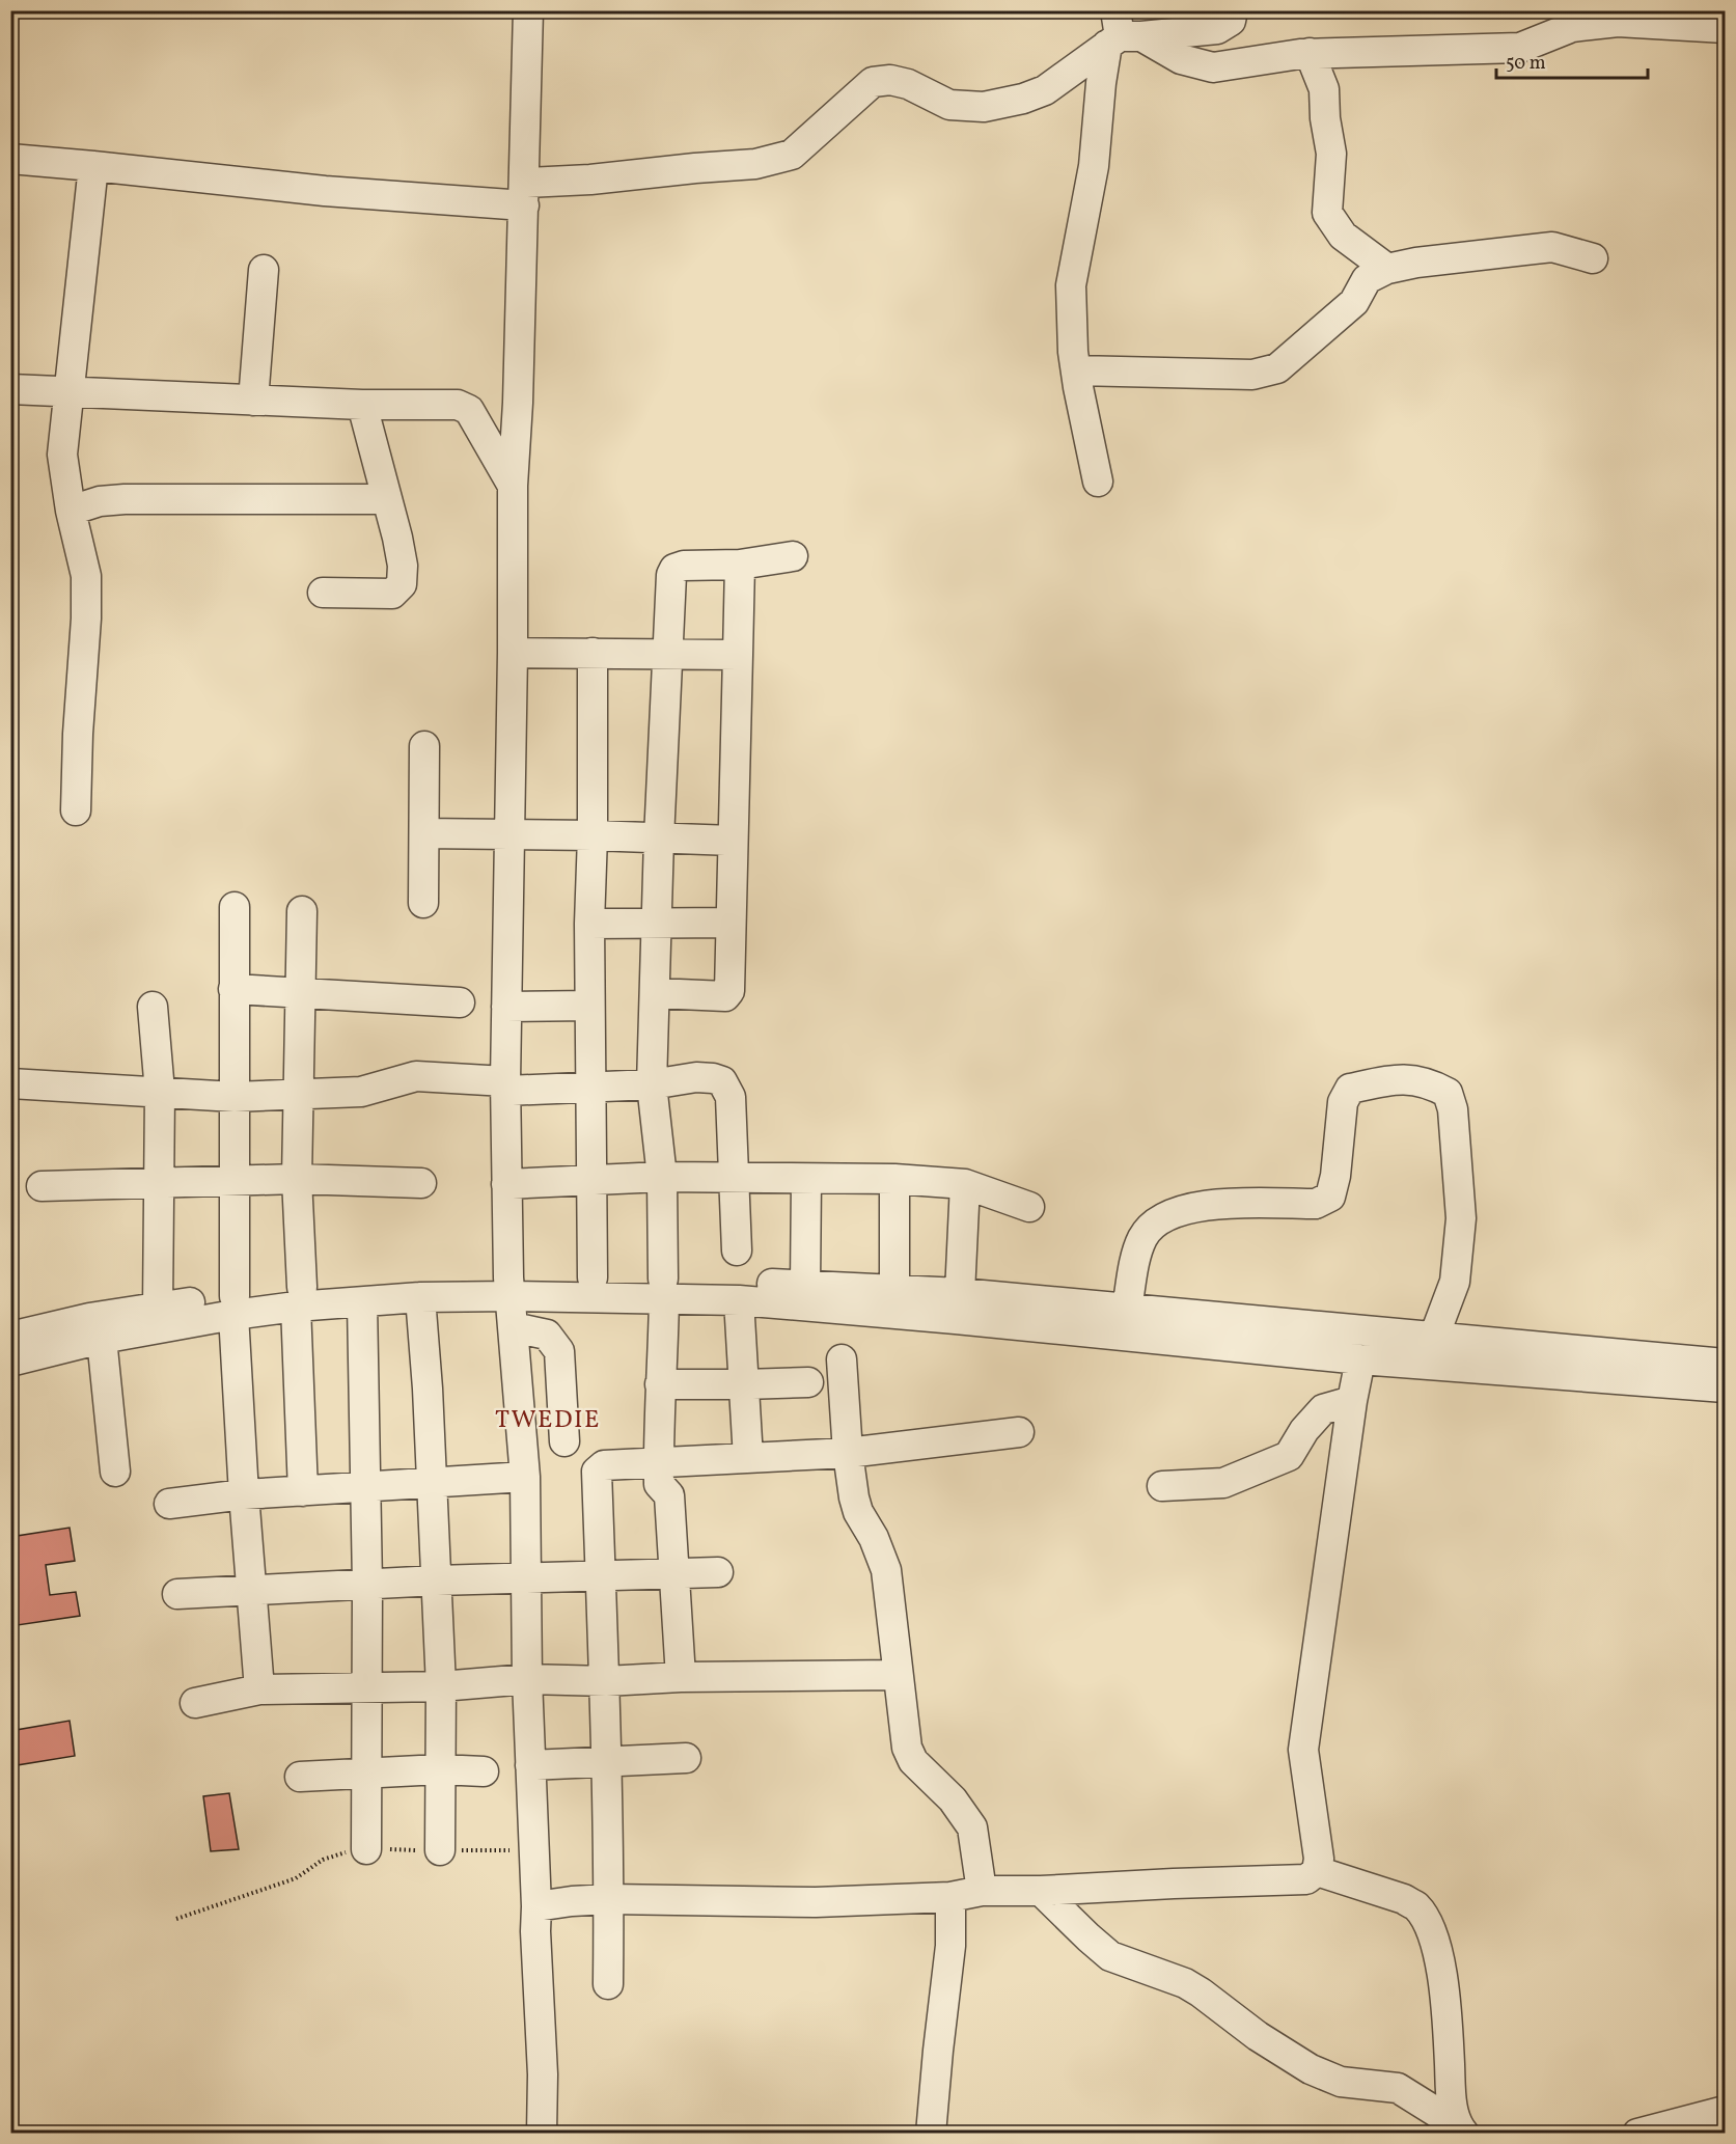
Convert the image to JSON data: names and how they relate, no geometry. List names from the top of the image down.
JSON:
{
  "districts": ["TWEDIE"],
  "scale_bar": "50 m"
}
